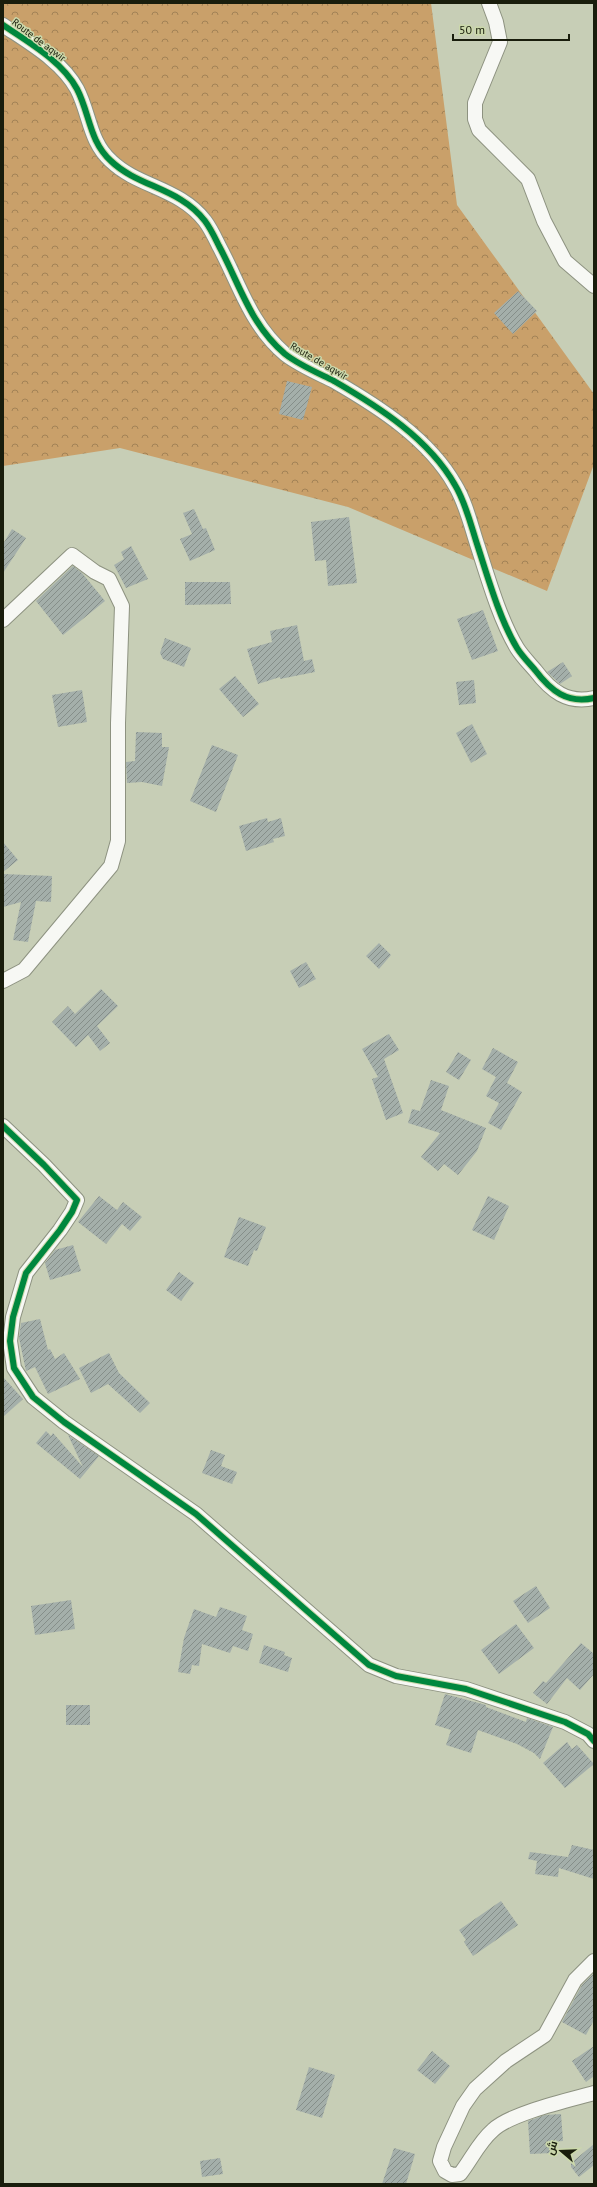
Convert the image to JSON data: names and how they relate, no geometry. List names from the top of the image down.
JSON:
{
  "streets": {
    "street": ["Route de aqwir"]
  },
  "scale_bar": "50 m",
  "north": "left"
}
